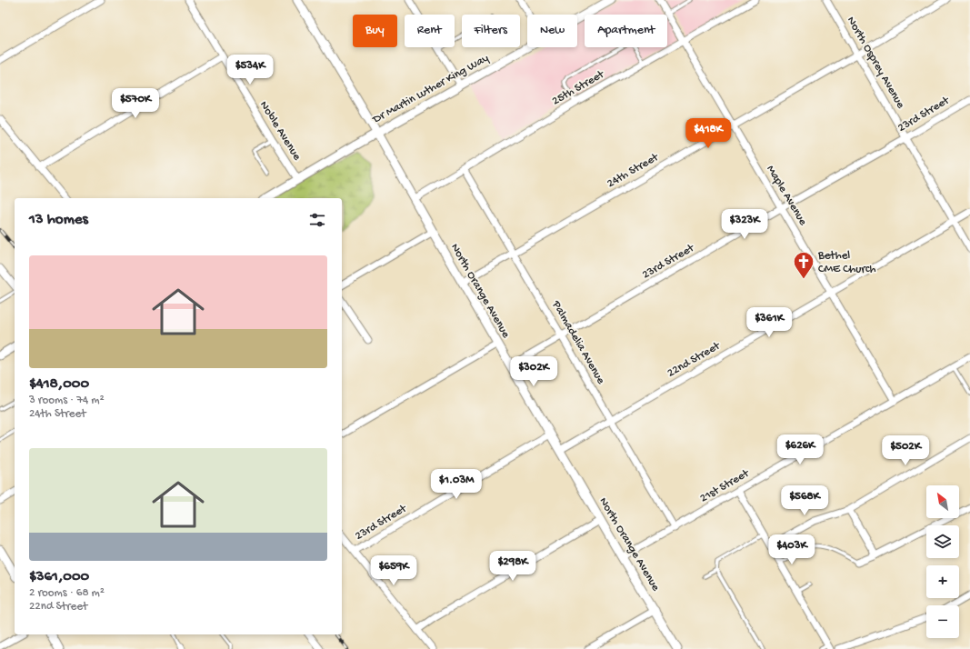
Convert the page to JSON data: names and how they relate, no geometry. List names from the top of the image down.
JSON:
{
  "streets": {
    "street": [
      "North Osprey Avenue",
      "25th Street",
      "Dr Martin Luther King Way",
      "23rd Street",
      "Noble Avenue",
      "24th Street",
      "Maple Avenue",
      "North Orange Avenue",
      "Palmadelia Avenue",
      "22nd Street",
      "21st Street"
    ]
  },
  "crossings": [
    ["North Osprey Avenue", "23rd Street"],
    ["North Osprey Avenue", "24th Street"],
    ["North Osprey Avenue", "22nd Street"],
    ["25th Street", "Maple Avenue"],
    ["25th Street", "North Orange Avenue"],
    ["25th Street", "Palmadelia Avenue"],
    ["Dr Martin Luther King Way", "Noble Avenue"],
    ["Dr Martin Luther King Way", "North Orange Avenue"],
    ["23rd Street", "Maple Avenue"],
    ["23rd Street", "North Orange Avenue"],
    ["23rd Street", "Palmadelia Avenue"],
    ["24th Street", "Maple Avenue"],
    ["24th Street", "North Orange Avenue"],
    ["24th Street", "Palmadelia Avenue"],
    ["Maple Avenue", "22nd Street"],
    ["Maple Avenue", "21st Street"],
    ["North Orange Avenue", "22nd Street"],
    ["North Orange Avenue", "21st Street"],
    ["Palmadelia Avenue", "22nd Street"],
    ["Palmadelia Avenue", "21st Street"]
  ],
  "places": {
    "church": ["Bethel CME Church"]
  },
  "north": "top left",
  "page": {
    "chip": [
      "Buy",
      "Rent",
      "Filters",
      "New",
      "Apartment"
    ],
    "price": [
      "$534K",
      "$570K",
      "$418K",
      "$323K",
      "$361K",
      "$302K",
      "$626K",
      "$502K",
      "$1.03M",
      "$568K",
      "$403K",
      "$298K",
      "$659K"
    ],
    "heading": "13 homes",
    "list": [
      {
        "name": "$418,000",
        "note": "3 rooms · 74 m² · 24th Street"
      },
      {
        "name": "$361,000",
        "note": "2 rooms · 68 m² · 22nd Street"
      }
    ],
    "map_buttons": ["+", "−"]
  }
}
